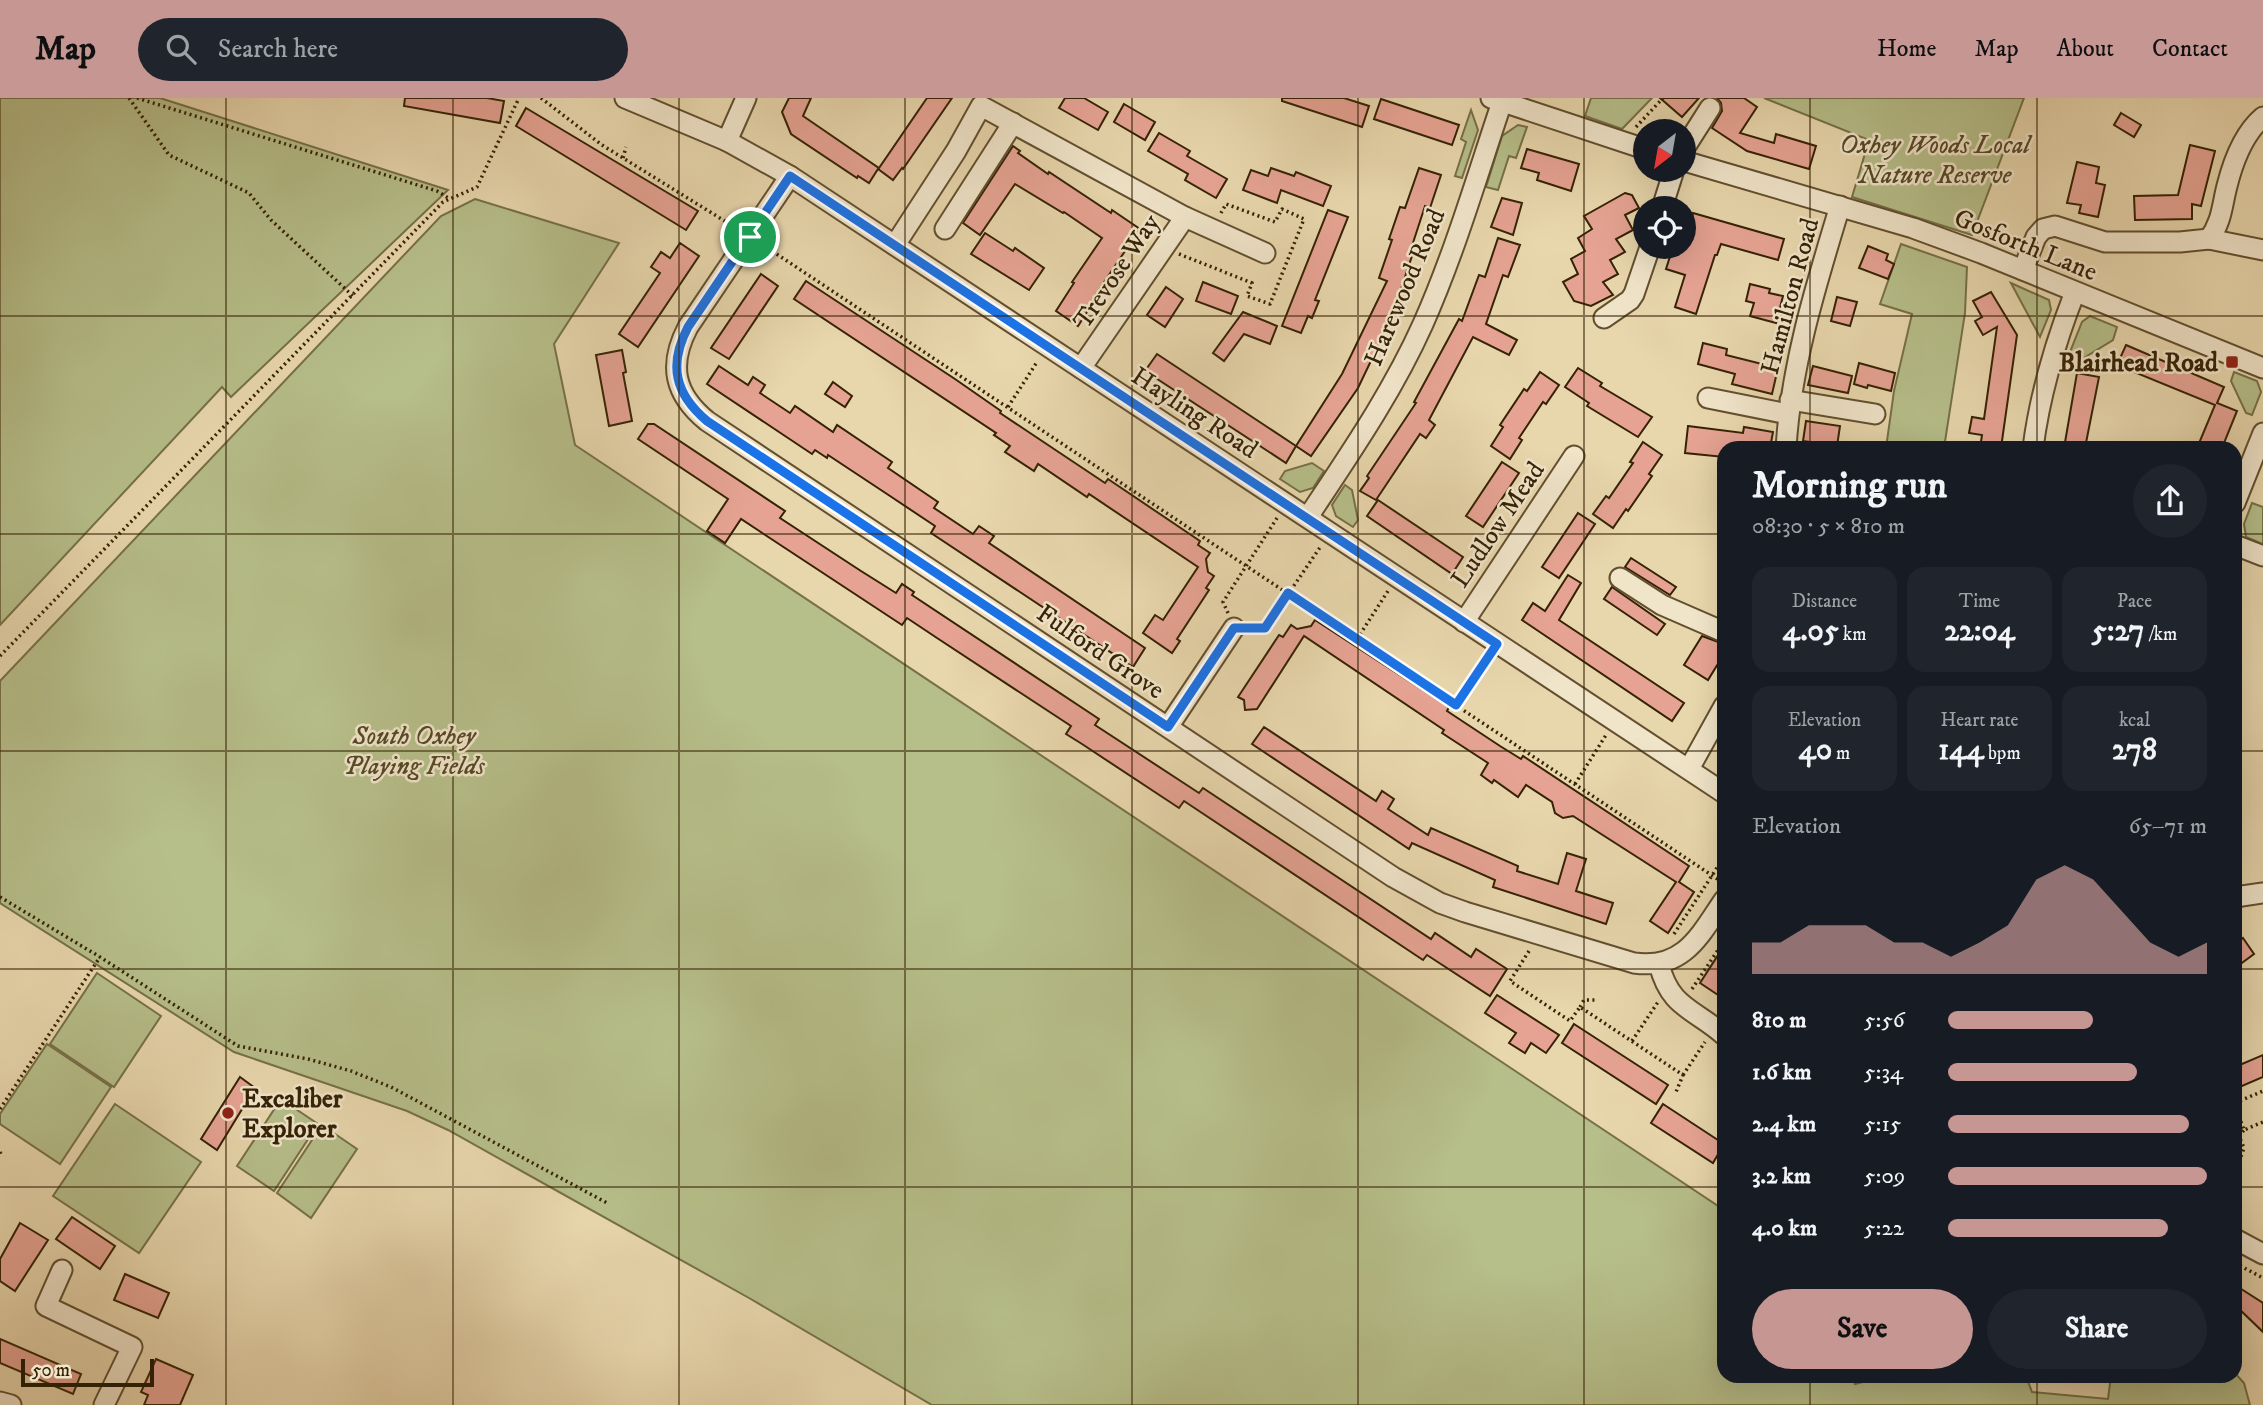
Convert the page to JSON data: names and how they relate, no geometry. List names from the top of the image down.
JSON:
{
  "streets": {
    "street": [
      "Gosforth Lane",
      "Trevose Way",
      "Harewood Road",
      "Hamilton Road",
      "Hayling Road",
      "Ludlow Mead",
      "Fulford Grove"
    ]
  },
  "crossings": [
    ["Gosforth Lane", "Hamilton Road"],
    ["Trevose Way", "Hayling Road"],
    ["Harewood Road", "Hayling Road"],
    ["Hayling Road", "Ludlow Mead"],
    ["Hayling Road", "Fulford Grove"]
  ],
  "parks": ["Oxhey Woods Local Nature Reserve", "South Oxhey Playing Fields"],
  "places": {
    "transit": ["Blairhead Road"],
    "other": ["Excaliber Explorer"]
  },
  "scale_bar": "50 m",
  "north": "bottom left",
  "page": {
    "header": "Map",
    "search": "Search here",
    "nav": [
      "Home",
      "Map",
      "About",
      "Contact"
    ],
    "heading": ["Morning run", "08:30 · 5 × 810 m"],
    "stats": [
      ["Distance", "4.05 km"],
      ["Time", "22:04"],
      ["Pace", "5:27 /km"],
      ["Elevation", "40 m"],
      ["Heart rate", "144 bpm"],
      ["kcal", "278"]
    ],
    "chart": ["Elevation", "65–71 m"],
    "list": [
      {
        "name": "810 m",
        "note": "5:56"
      },
      {
        "name": "1.6 km",
        "note": "5:34"
      },
      {
        "name": "2.4 km",
        "note": "5:15"
      },
      {
        "name": "3.2 km",
        "note": "5:09"
      },
      {
        "name": "4.0 km",
        "note": "5:22"
      }
    ],
    "buttons": ["Save", "Share"],
    "scale": "50 m"
  }
}
